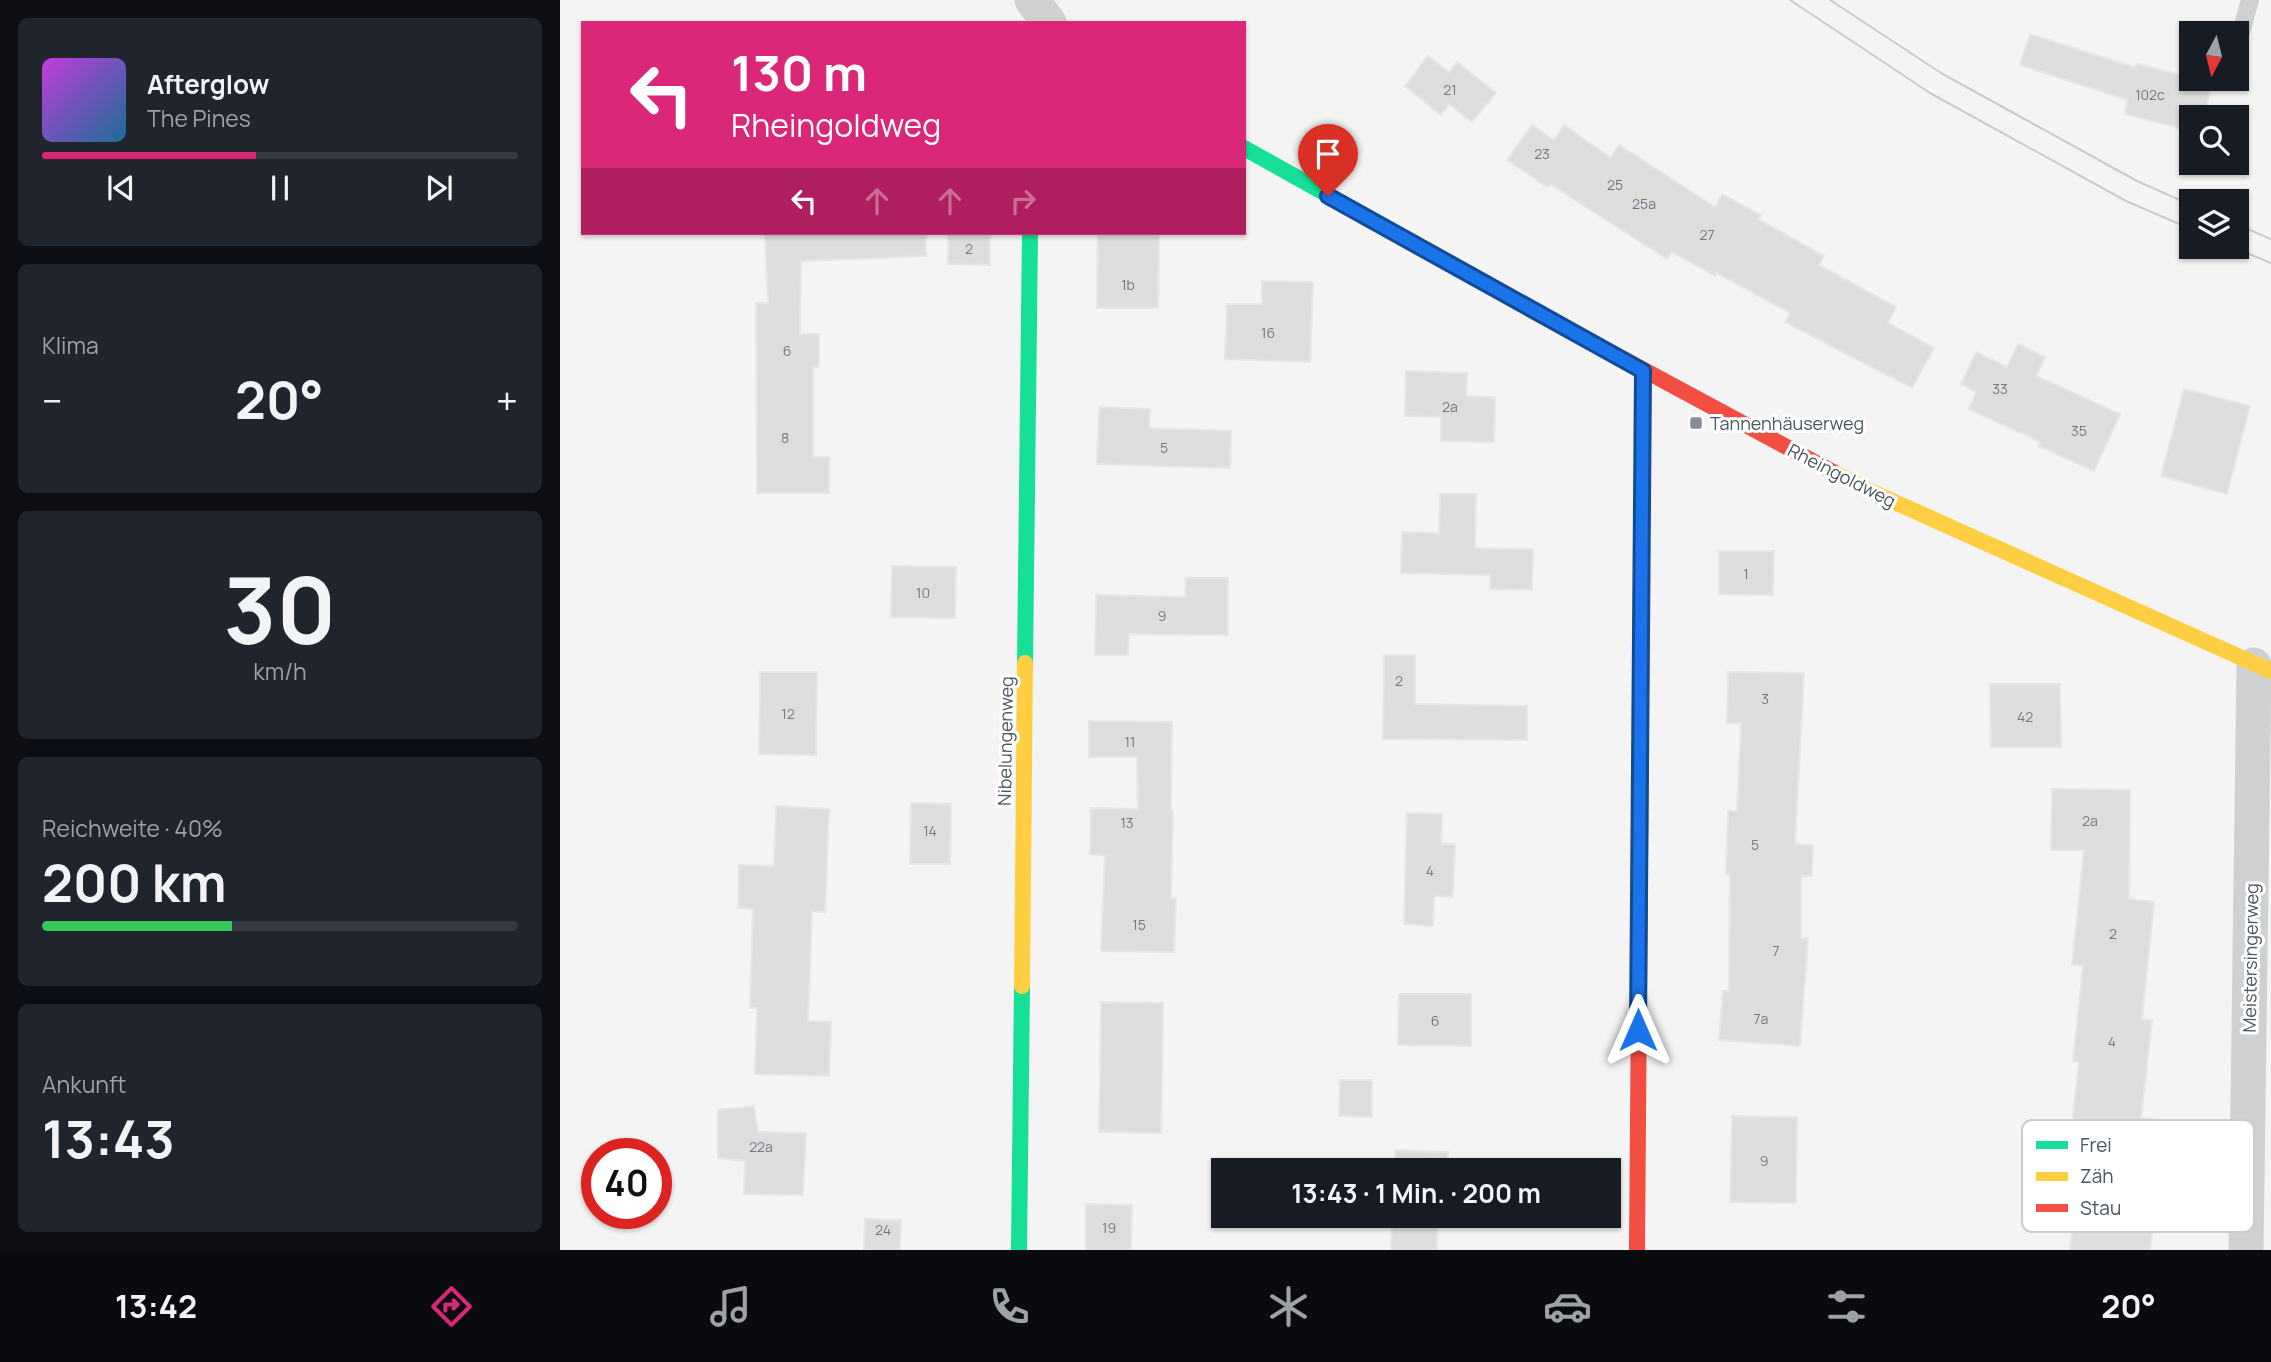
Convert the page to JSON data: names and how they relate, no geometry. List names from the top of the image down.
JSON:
{
  "streets": {
    "street": ["Rheingoldweg", "Nibelungenweg", "Meistersingerweg"]
  },
  "crossings": [
    ["Rheingoldweg", "Meistersingerweg"]
  ],
  "places": {
    "transit": ["Tannenhäuserweg"]
  },
  "house_numbers": [
    "21",
    "102c",
    "23",
    "25",
    "25a",
    "27",
    "2",
    "1b",
    "16",
    "6",
    "33",
    "2a",
    "35",
    "8",
    "5",
    "1",
    "10",
    "9",
    "2",
    "3",
    "12",
    "42",
    "11",
    "2a",
    "13",
    "14",
    "5",
    "4",
    "15",
    "2",
    "7",
    "7a",
    "6",
    "4",
    "22a",
    "9",
    "19",
    "24"
  ],
  "legend": ["Frei", "Zäh", "Stau"],
  "north": "bottom",
  "page": {
    "turn": ["130 m", "Rheingoldweg"],
    "song": ["Afterglow", "The Pines"],
    "tile": [
      "Klima",
      ["30", "km/h"],
      ["Reichweite · 40%", "200 km"],
      ["Ankunft", "13:43"]
    ],
    "heat": ["−", "20°", "+"],
    "limit": "40",
    "trip": "13:43 · 1 Min. · 200 m",
    "tabs": ["13:42", "20°"]
  }
}
